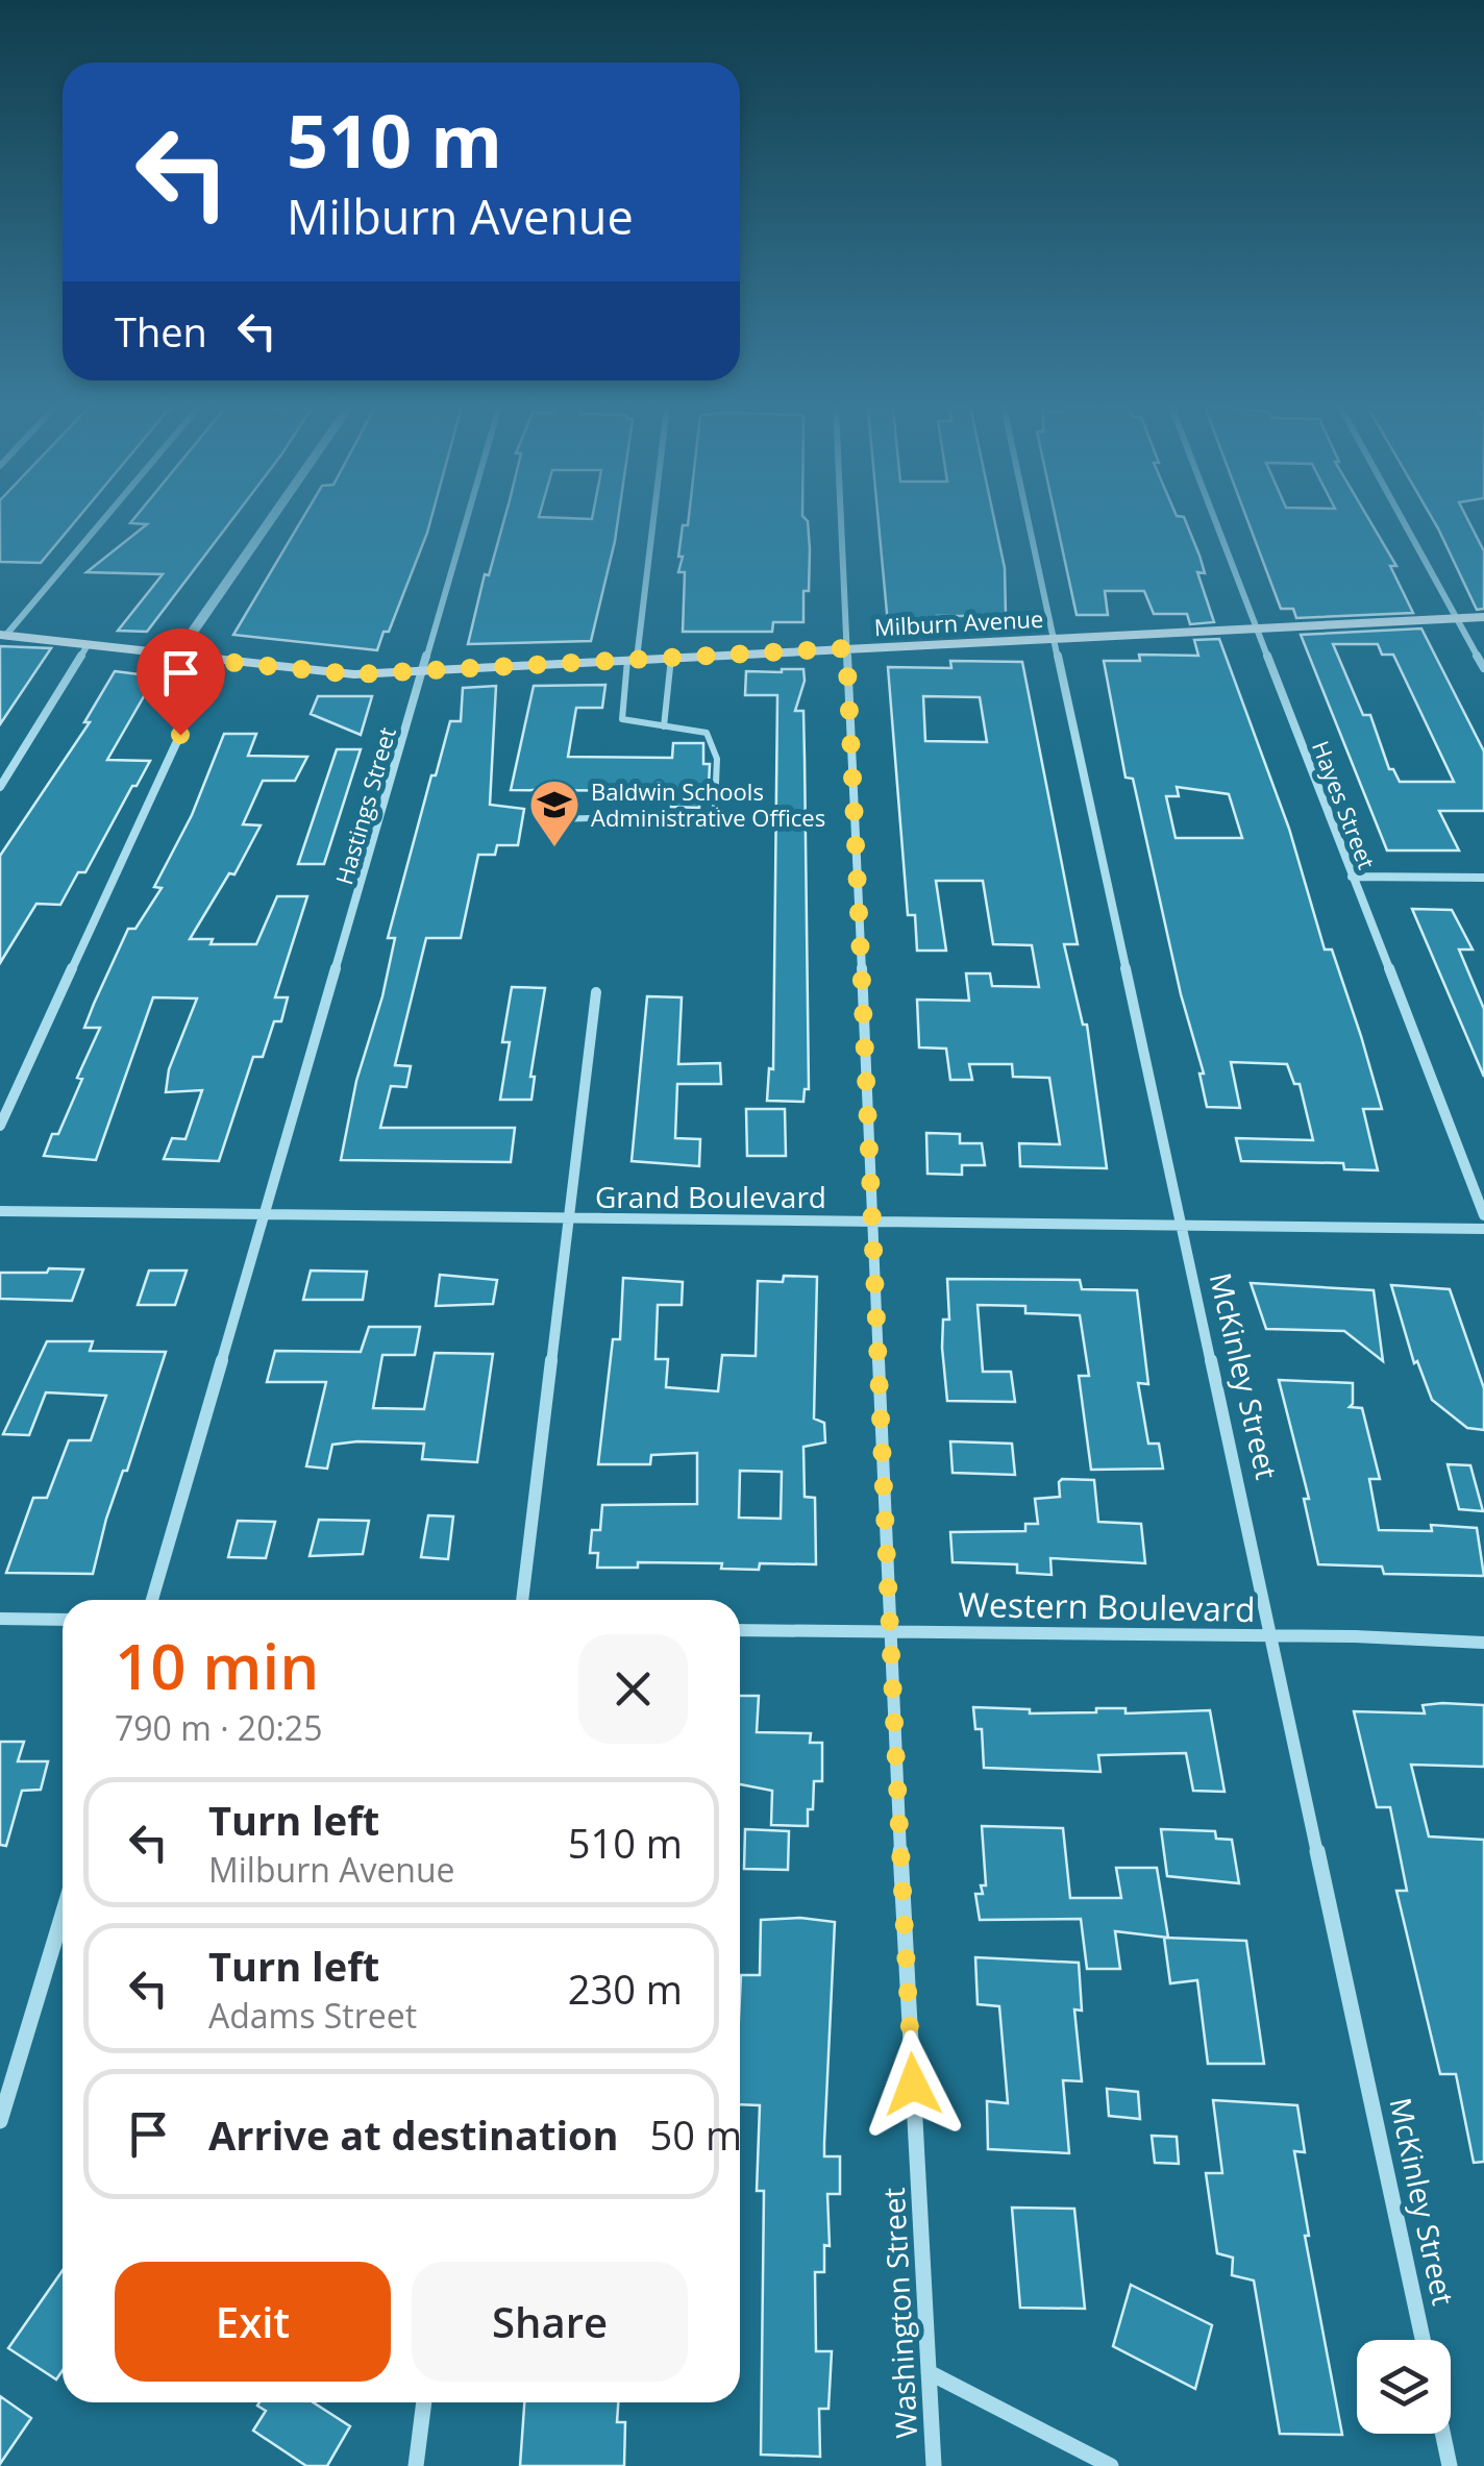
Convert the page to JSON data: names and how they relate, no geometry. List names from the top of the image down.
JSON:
{
  "streets": {
    "main road": ["Milburn Avenue"],
    "street": [
      "Hayes Street",
      "Hastings Street",
      "Grand Boulevard",
      "McKinley Street",
      "Western Boulevard",
      "Washington Street"
    ]
  },
  "crossings": [
    ["Milburn Avenue", "Hayes Street"],
    ["Milburn Avenue", "Hastings Street"],
    ["Milburn Avenue", "McKinley Street"],
    ["Milburn Avenue", "Washington Street"],
    ["Hastings Street", "Grand Boulevard"],
    ["Grand Boulevard", "McKinley Street"],
    ["Grand Boulevard", "Washington Street"],
    ["McKinley Street", "Western Boulevard"],
    ["Western Boulevard", "Washington Street"]
  ],
  "places": {
    "school or university": ["Baldwin Schools Administrative Offices"]
  },
  "page": {
    "turn": ["510 m", "Milburn Avenue"],
    "then": "Then",
    "heading": ["10 min", "790 m · 20:25"],
    "list": [
      {
        "name": "Turn left",
        "note": "Milburn Avenue",
        "value": "510 m"
      },
      {
        "name": "Turn left",
        "note": "Adams Street",
        "value": "230 m"
      },
      {
        "name": "Arrive at destination",
        "value": "50 m"
      }
    ],
    "buttons": ["Exit", "Share"]
  }
}
